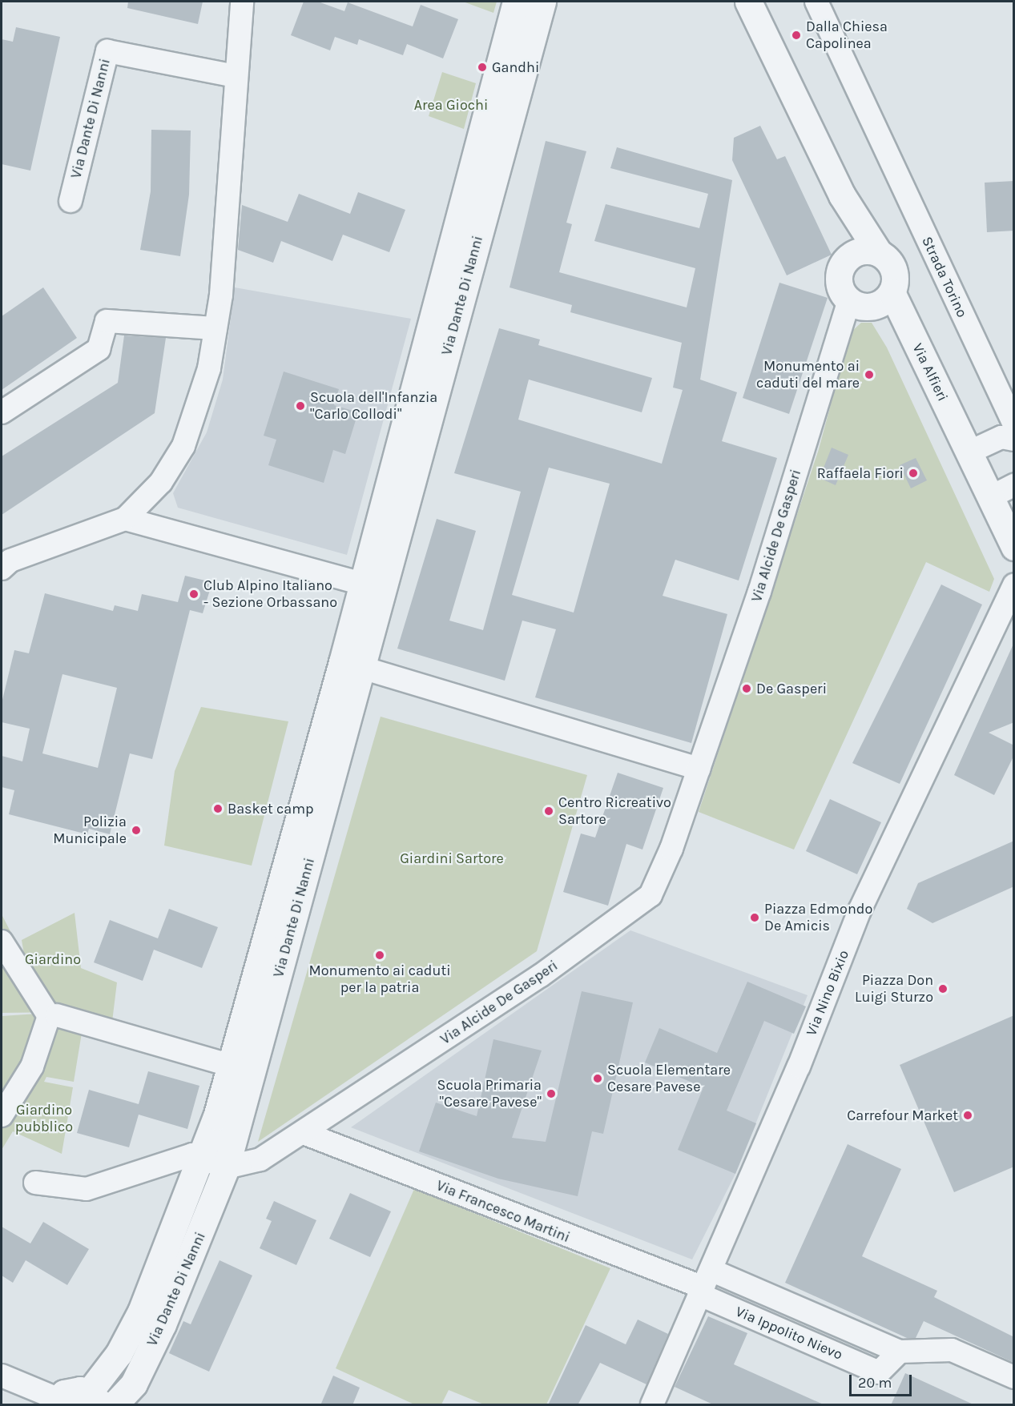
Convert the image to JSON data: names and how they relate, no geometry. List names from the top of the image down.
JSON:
{
  "streets": {
    "street": [
      "Via Dante Di Nanni",
      "Strada Torino",
      "Via Alfieri",
      "Via Alcide De Gasperi",
      "Via Nino Bixio",
      "Via Francesco Martini",
      "Via Ippolito Nievo"
    ]
  },
  "crossings": [
    ["Via Dante Di Nanni", "Via Alcide De Gasperi"],
    ["Via Alfieri", "Via Alcide De Gasperi"],
    ["Via Alcide De Gasperi", "Via Francesco Martini"],
    ["Via Nino Bixio", "Via Francesco Martini"],
    ["Via Nino Bixio", "Via Ippolito Nievo"],
    ["Via Francesco Martini", "Via Ippolito Nievo"]
  ],
  "parks": [
    "Area Giochi",
    "Giardini Sartore",
    "Giardino",
    "Giardino pubblico"
  ],
  "places": [
    "Dalla Chiesa Capolinea",
    "Gandhi",
    "Monumento ai caduti del mare",
    "Scuola dell'Infanzia \"Carlo Collodi\"",
    "Raffaela Fiori",
    "Club Alpino Italiano - Sezione Orbassano",
    "De Gasperi",
    "Basket camp",
    "Centro Ricreativo Sartore",
    "Polizia Municipale",
    "Piazza Edmondo De Amicis",
    "Monumento ai caduti per la patria",
    "Piazza Don Luigi Sturzo",
    "Scuola Elementare Cesare Pavese",
    "Scuola Primaria \"Cesare Pavese\"",
    "Carrefour Market"
  ],
  "scale_bar": "20 m"
}
